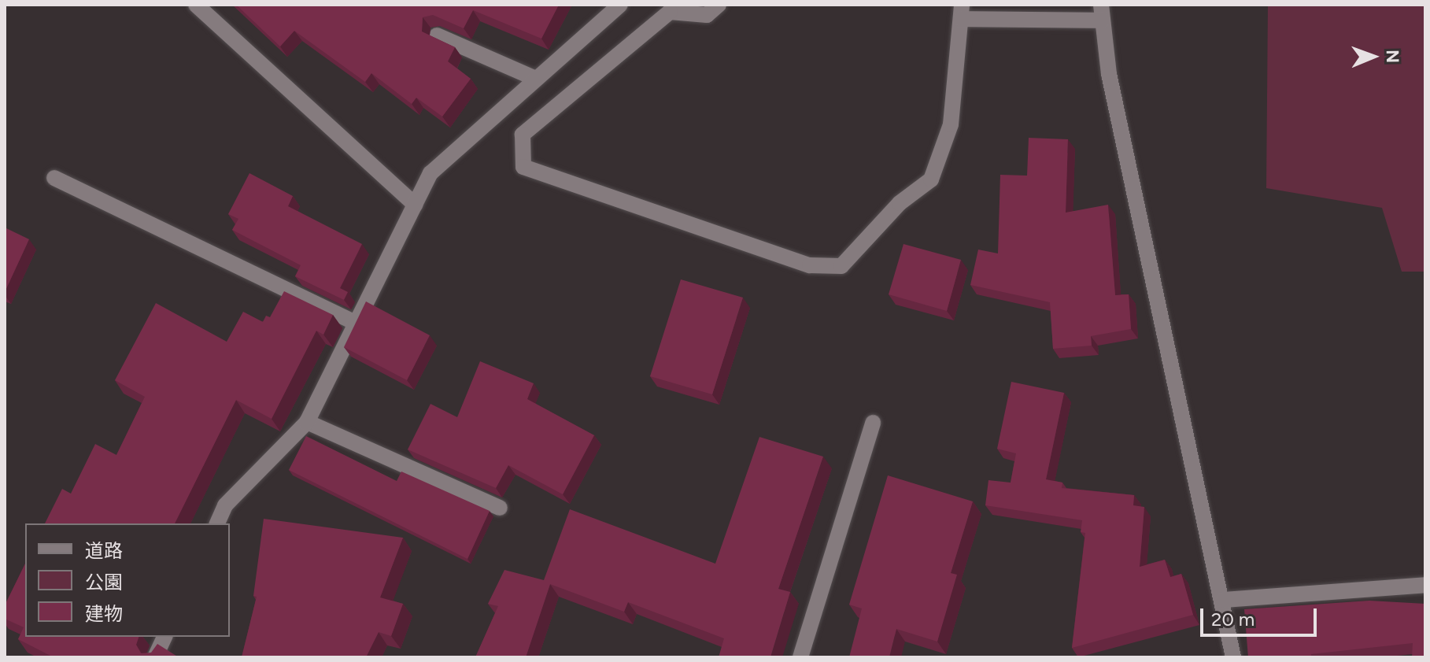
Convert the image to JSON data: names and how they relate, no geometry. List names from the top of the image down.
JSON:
{
  "legend": ["道路", "公園", "建物"],
  "scale_bar": "20 m",
  "north": "right"
}
